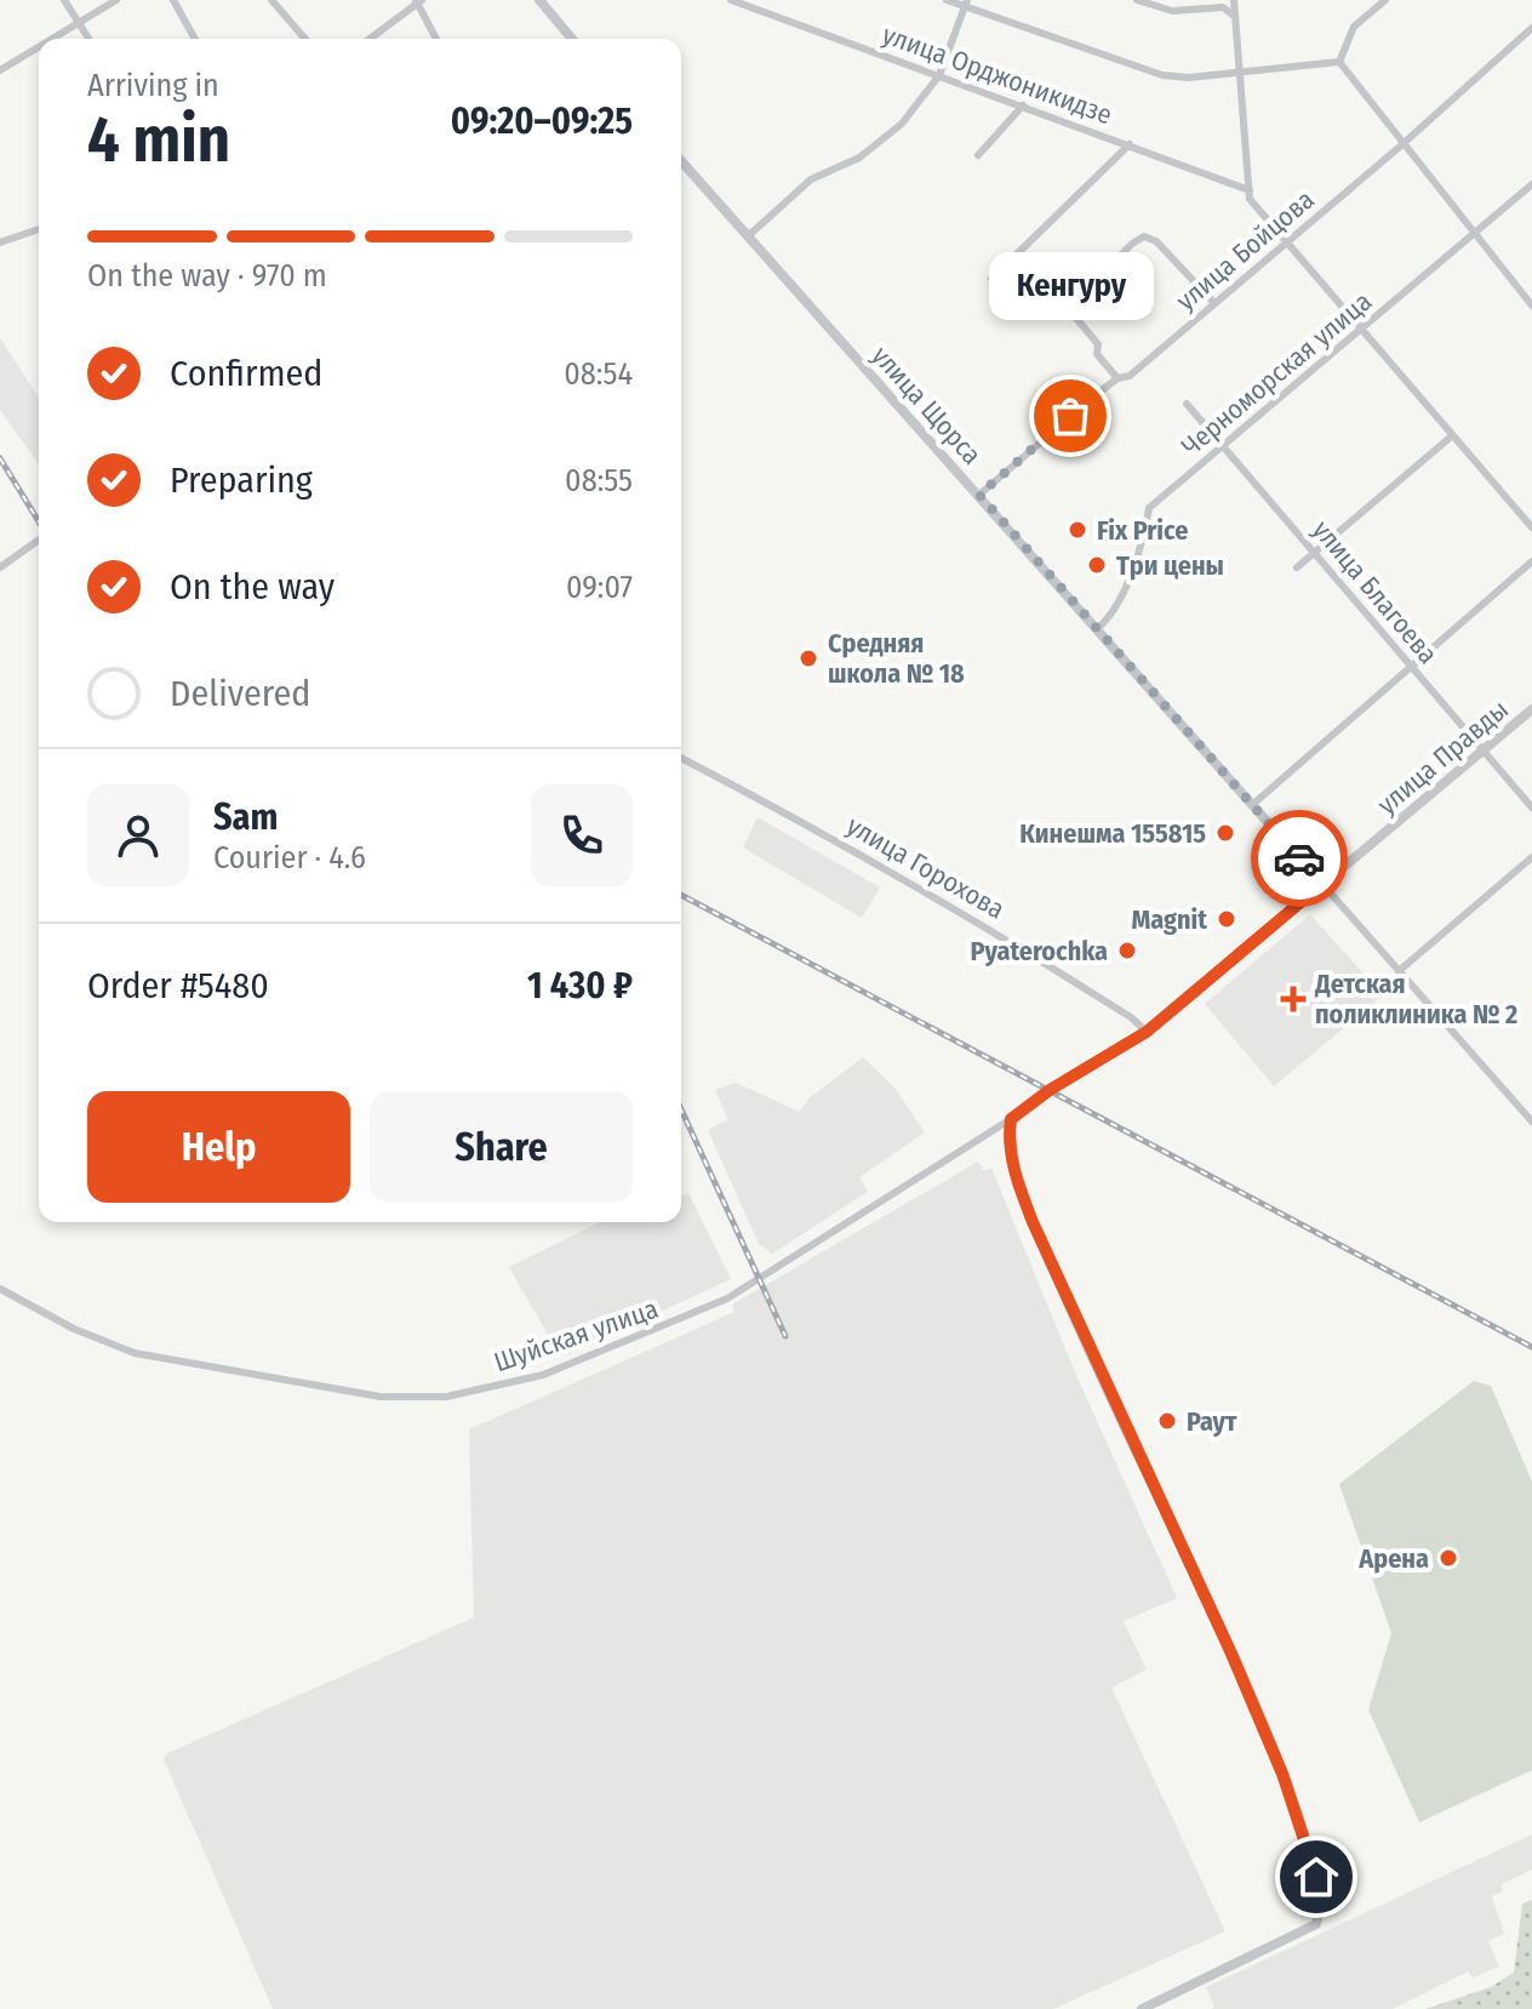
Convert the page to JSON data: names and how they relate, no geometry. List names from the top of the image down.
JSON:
{
  "streets": {
    "street": [
      "улица Орджоникидзе",
      "улица Бойцова",
      "Черноморская улица",
      "улица Щорса",
      "улица Благоева",
      "улица Правды",
      "улица Горохова",
      "Шуйская улица"
    ]
  },
  "crossings": [
    ["улица Орджоникидзе", "улица Бойцова"],
    ["улица Орджоникидзе", "Черноморская улица"],
    ["улица Бойцова", "улица Щорса"],
    ["Черноморская улица", "улица Щорса"],
    ["Черноморская улица", "улица Благоева"],
    ["улица Щорса", "улица Правды"],
    ["улица Благоева", "улица Правды"],
    ["улица Правды", "улица Горохова"],
    ["улица Правды", "Шуйская улица"]
  ],
  "places": {
    "other": [
      "Кенгуру",
      "Fix Price",
      "Три цены",
      "Средняя школа № 18",
      "Кинешма 155815",
      "Magnit",
      "Pyaterochka",
      "Раут",
      "Арена"
    ],
    "health": ["Детская поликлиника № 2"]
  },
  "page": {
    "heading": ["4 min", "Arriving in", "09:20–09:25"],
    "panel": [
      "Sam",
      "Courier · 4.6",
      "Order #5480",
      "1 430 ₽"
    ],
    "bar": "On the way · 970 m",
    "bubble": "Кенгуру",
    "list": [
      ["Confirmed", "08:54"],
      ["Preparing", "08:55"],
      ["On the way", "09:07"],
      "Delivered"
    ],
    "buttons": ["Help", "Share"]
  }
}
